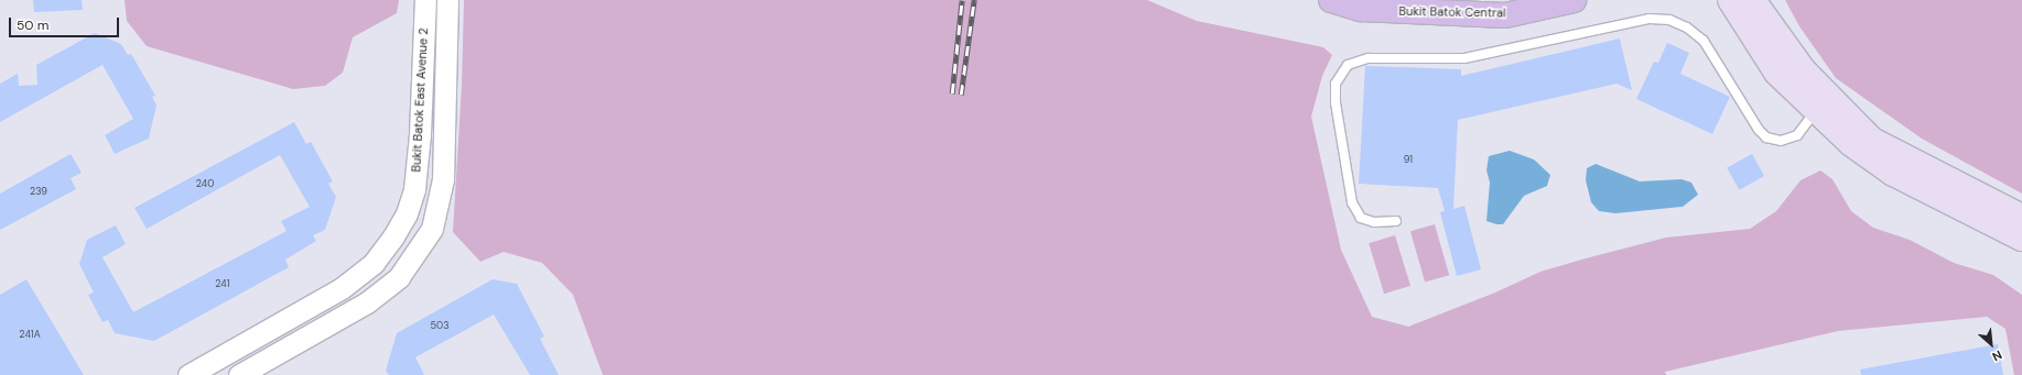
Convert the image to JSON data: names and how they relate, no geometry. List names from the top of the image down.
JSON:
{
  "streets": {
    "main road": ["Bukit Batok Central"],
    "street": ["Bukit Batok East Avenue 2"]
  },
  "house_numbers": [
    "91",
    "240",
    "239",
    "241",
    "503",
    "241A"
  ],
  "scale_bar": "50 m",
  "north": "bottom right"
}
